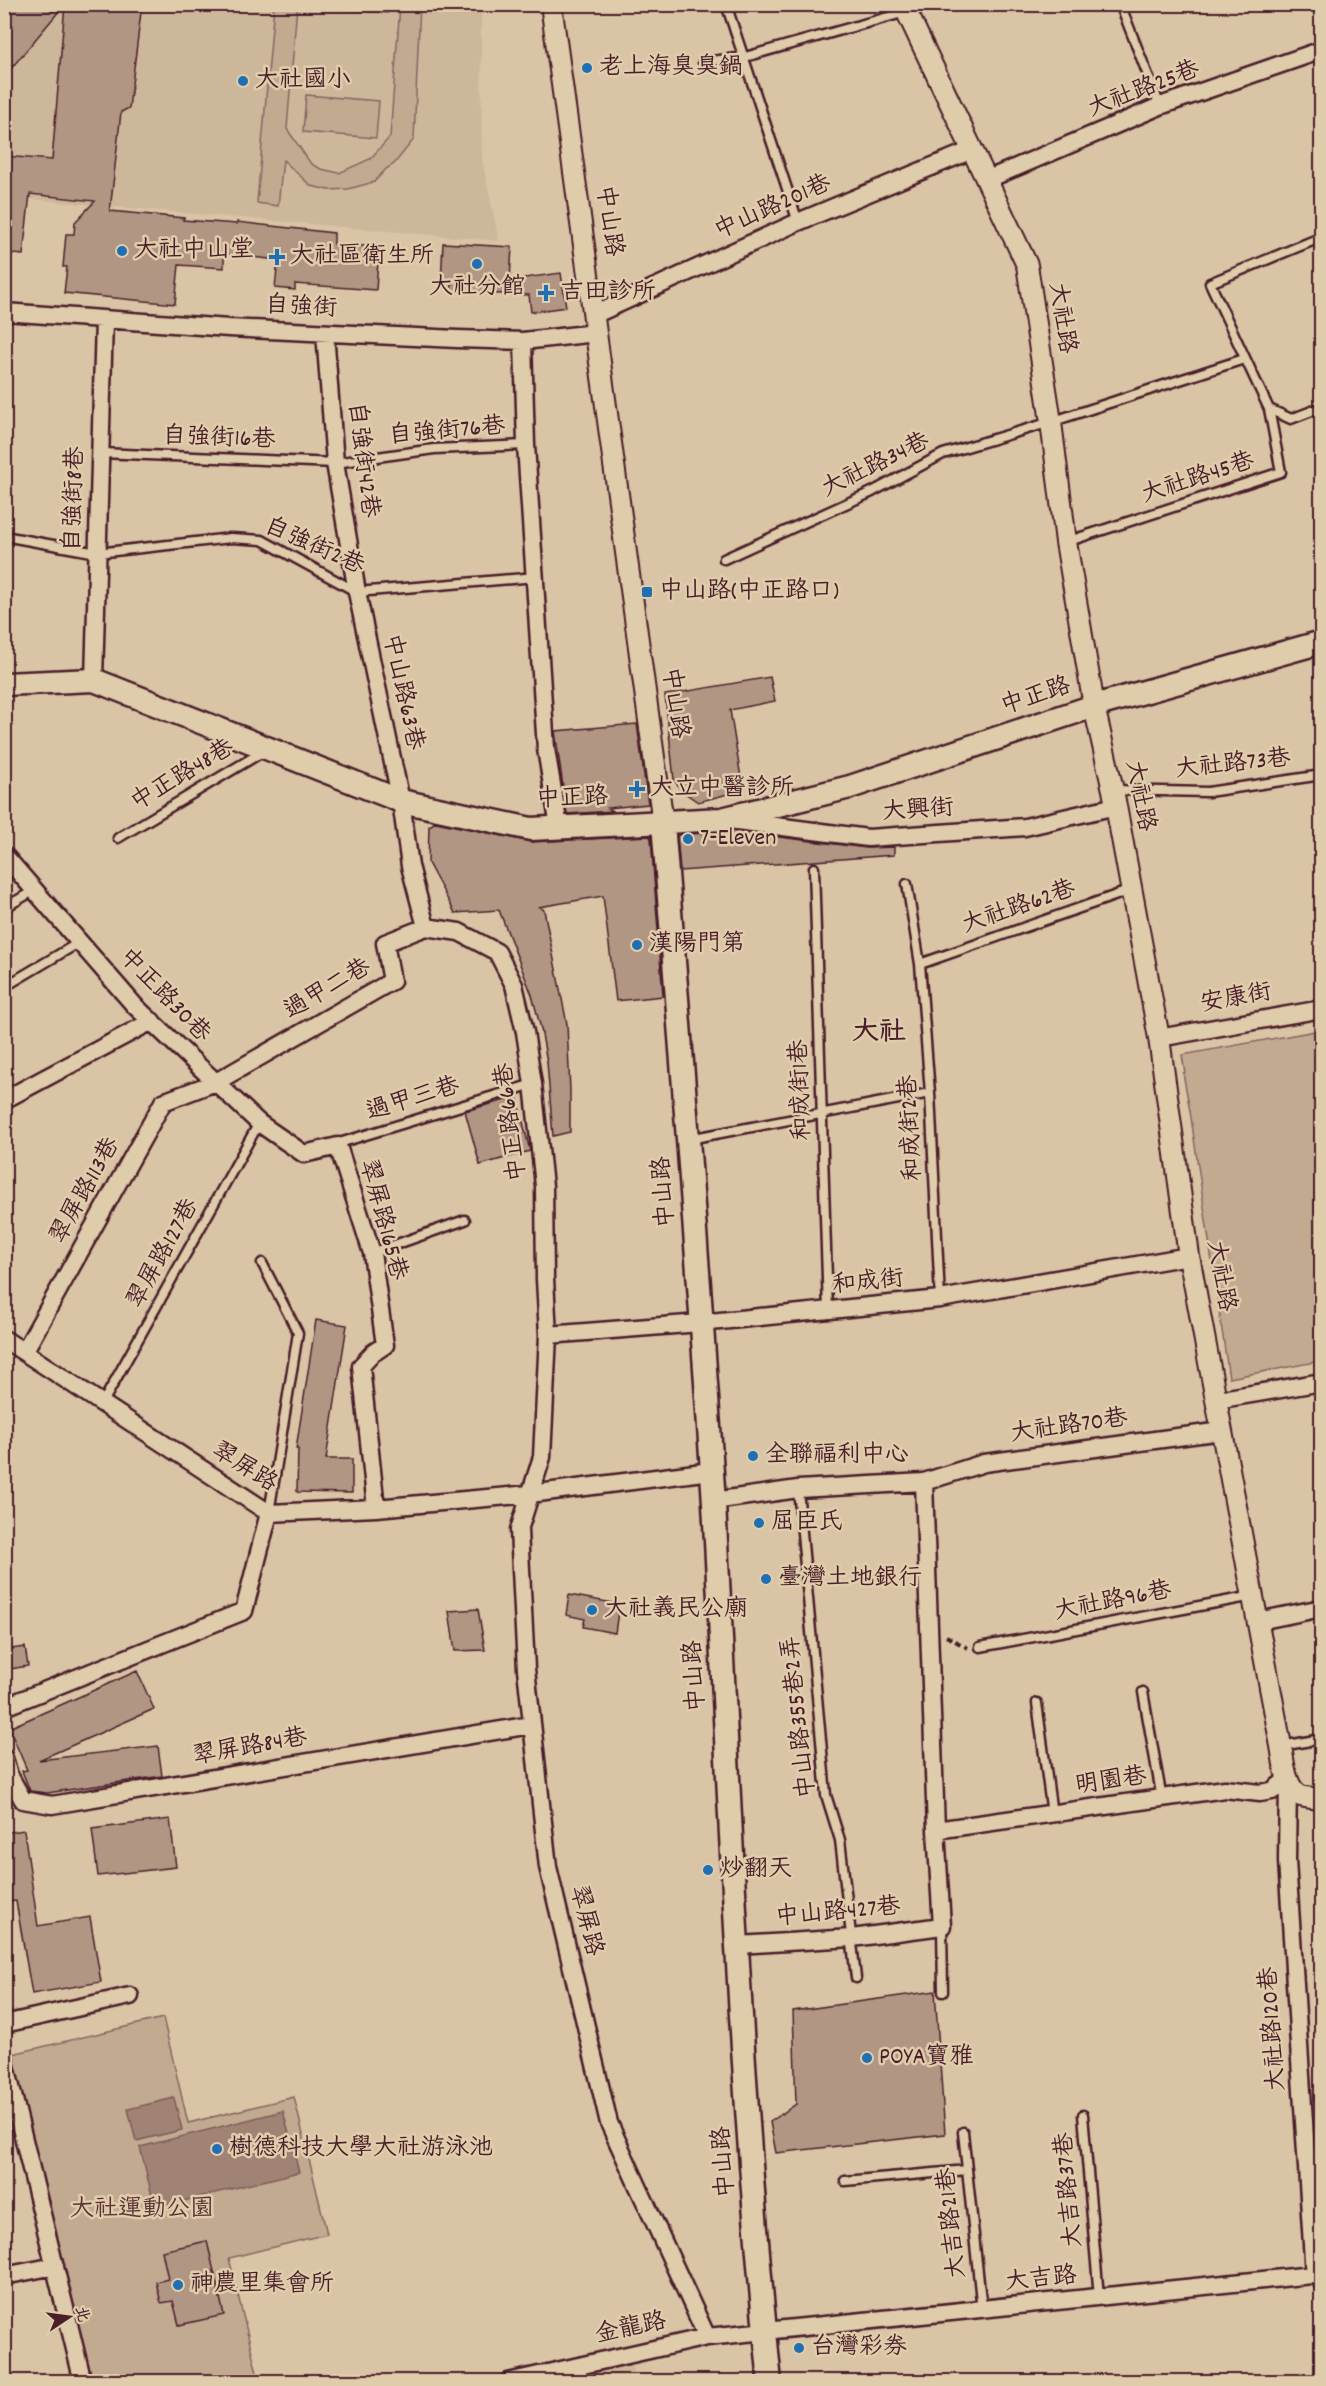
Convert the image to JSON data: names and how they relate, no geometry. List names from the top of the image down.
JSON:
{
  "streets": {
    "main road": ["中山路", "中正路"],
    "street": [
      "大社路25巷",
      "中山路201巷",
      "自強街",
      "大社路",
      "自強街42巷",
      "自強街8巷",
      "中山路63巷",
      "大興街",
      "過甲二巷",
      "中正路30巷",
      "安康街",
      "中正路66巷",
      "翠屏路113巷",
      "翠屏路165巷",
      "和成街",
      "大社路70巷",
      "翠屏路",
      "翠屏路84巷",
      "明園巷",
      "中山路427巷",
      "大社路120巷",
      "大吉路",
      "金龍路"
    ],
    "lane": [
      "自強街76巷",
      "自強街16巷",
      "大社路34巷",
      "大社路45巷",
      "自強街2巷",
      "大社路73巷",
      "中正路48巷",
      "大社路62巷",
      "和成街1巷",
      "過甲三巷",
      "和成街2巷",
      "翠屏路127巷",
      "大社路96巷",
      "中山路355巷2弄",
      "大吉路37巷",
      "大吉路21巷"
    ]
  },
  "crossings": [
    ["大社路25巷", "大社路"],
    ["中山路201巷", "中山路"],
    ["中山路201巷", "自強街"],
    ["中山路201巷", "大社路"],
    ["中山路", "自強街"],
    ["中山路", "中正路"],
    ["中山路", "和成街"],
    ["中山路", "大社路70巷"],
    ["中山路", "翠屏路"],
    ["中山路", "中山路427巷"],
    ["中山路", "大吉路"],
    ["中山路", "金龍路"],
    ["自強街", "自強街42巷"],
    ["自強街", "自強街8巷"],
    ["大社路", "大社路34巷"],
    ["大社路", "大社路45巷"],
    ["大社路", "中正路"],
    ["大社路", "大社路73巷"],
    ["大社路", "大興街"],
    ["大社路", "大社路62巷"],
    ["大社路", "安康街"],
    ["大社路", "和成街"],
    ["大社路", "大社路70巷"],
    ["大社路", "大社路96巷"],
    ["大社路", "明園巷"],
    ["大社路", "大社路120巷"],
    ["自強街76巷", "自強街16巷"],
    ["自強街76巷", "自強街42巷"],
    ["自強街16巷", "自強街42巷"],
    ["自強街16巷", "自強街8巷"],
    ["自強街42巷", "自強街2巷"],
    ["自強街42巷", "中山路63巷"],
    ["自強街8巷", "自強街2巷"],
    ["自強街8巷", "中正路"],
    ["自強街2巷", "中山路63巷"],
    ["中山路63巷", "中正路"],
    ["中正路", "中正路48巷"],
    ["中正路", "大興街"],
    ["大社路73巷", "大興街"],
    ["大社路62巷", "和成街2巷"],
    ["過甲二巷", "中正路30巷"],
    ["過甲二巷", "中正路66巷"],
    ["過甲二巷", "翠屏路113巷"],
    ["中正路30巷", "過甲三巷"],
    ["中正路30巷", "翠屏路113巷"],
    ["中正路30巷", "翠屏路165巷"],
    ["中正路30巷", "翠屏路127巷"],
    ["和成街1巷", "和成街"],
    ["過甲三巷", "中正路66巷"],
    ["過甲三巷", "翠屏路165巷"],
    ["中正路66巷", "和成街"],
    ["中正路66巷", "翠屏路"],
    ["和成街2巷", "和成街"],
    ["翠屏路113巷", "翠屏路"],
    ["翠屏路165巷", "翠屏路"],
    ["翠屏路127巷", "翠屏路"],
    ["大社路70巷", "中山路355巷2弄"],
    ["翠屏路", "翠屏路84巷"],
    ["翠屏路", "金龍路"],
    ["中山路355巷2弄", "中山路427巷"],
    ["明園巷", "大社路120巷"],
    ["大社路120巷", "大吉路"],
    ["大吉路37巷", "大吉路"],
    ["大吉路21巷", "大吉路"],
    ["大吉路", "金龍路"]
  ],
  "districts": ["大社"],
  "parks": ["大社運動公園"],
  "places": {
    "other": [
      "老上海臭臭鍋",
      "大社國小",
      "大社中山堂",
      "大社分館",
      "7-Eleven",
      "漢陽門第",
      "全聯福利中心",
      "屈臣氏",
      "臺灣土地銀行",
      "大社義民公廟",
      "炒翻天",
      "POYA寶雅",
      "樹德科技大學大社游泳池",
      "神農里集會所",
      "台灣彩券"
    ],
    "health": ["大社區衛生所", "吉田診所", "大立中醫診所"],
    "transit": ["中山路(中正路口)"]
  },
  "north": "right"
}
